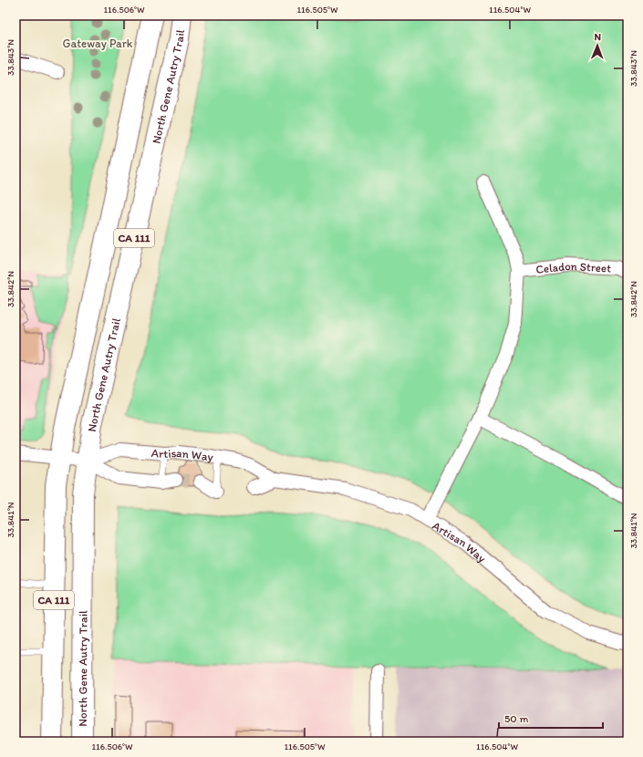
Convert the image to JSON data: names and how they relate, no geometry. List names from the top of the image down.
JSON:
{
  "streets": {
    "main road": ["North Gene Autry Trail", "CA 111"],
    "street": ["Celadon Street", "Artisan Way"]
  },
  "crossings": [
    ["North Gene Autry Trail", "Artisan Way"],
    ["CA 111", "Artisan Way"]
  ],
  "parks": ["Gateway Park"],
  "scale_bar": "50 m",
  "north": "top",
  "coordinates": [
    "116.506°W",
    "116.505°W",
    "116.504°W",
    "33.843°N",
    "33.842°N",
    "33.841°N"
  ]
}
